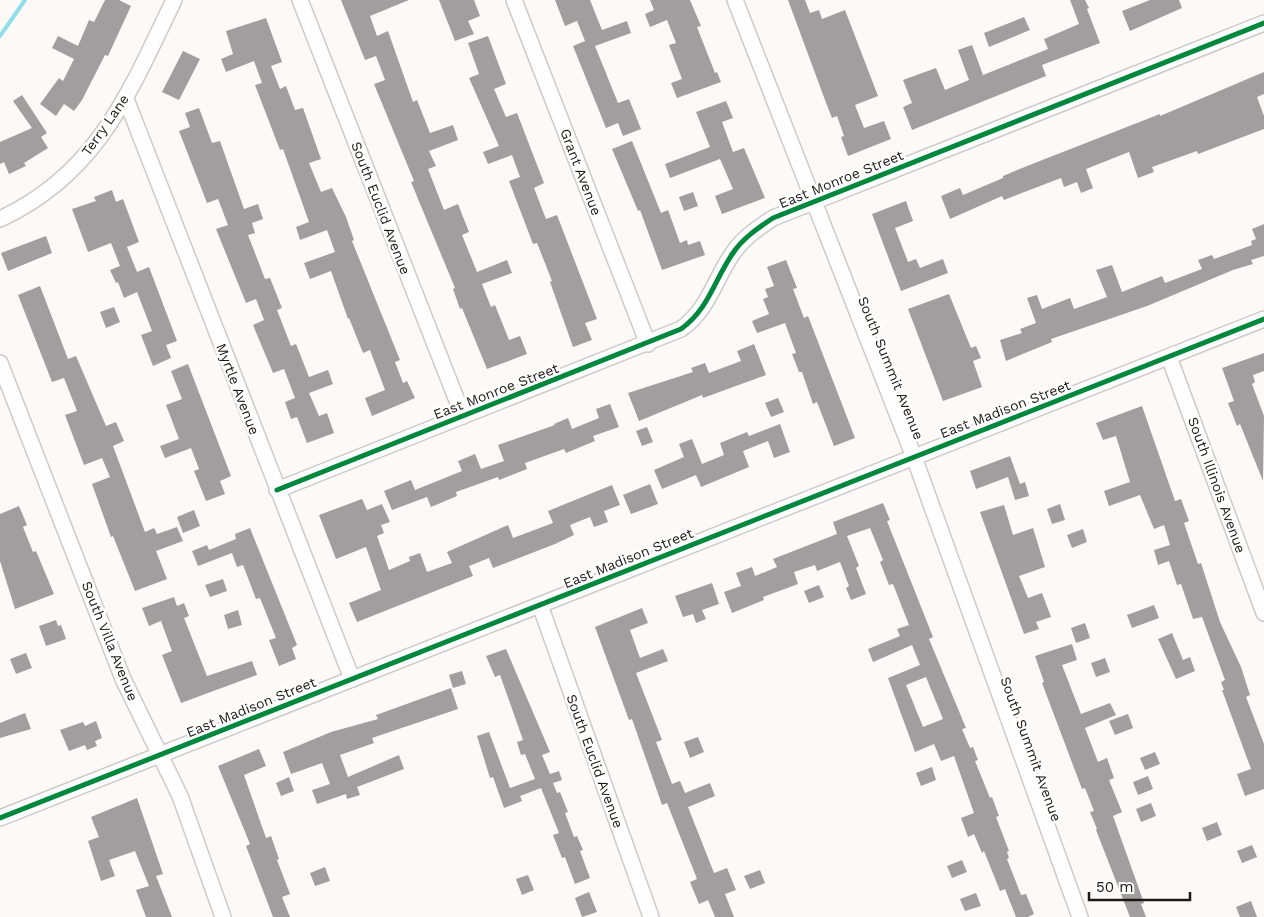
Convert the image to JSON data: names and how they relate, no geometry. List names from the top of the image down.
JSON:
{
  "streets": {
    "street": [
      "Terry Lane",
      "Grant Avenue",
      "East Monroe Street",
      "South Euclid Avenue",
      "South Summit Avenue",
      "Myrtle Avenue",
      "East Madison Street",
      "South Illinois Avenue",
      "South Villa Avenue"
    ]
  },
  "crossings": [
    ["Terry Lane", "Myrtle Avenue"],
    ["Grant Avenue", "East Monroe Street"],
    ["East Monroe Street", "South Euclid Avenue"],
    ["East Monroe Street", "South Summit Avenue"],
    ["East Monroe Street", "Myrtle Avenue"],
    ["South Euclid Avenue", "East Madison Street"],
    ["South Summit Avenue", "East Madison Street"],
    ["Myrtle Avenue", "East Madison Street"],
    ["East Madison Street", "South Illinois Avenue"],
    ["East Madison Street", "South Villa Avenue"]
  ],
  "scale_bar": "50 m"
}
